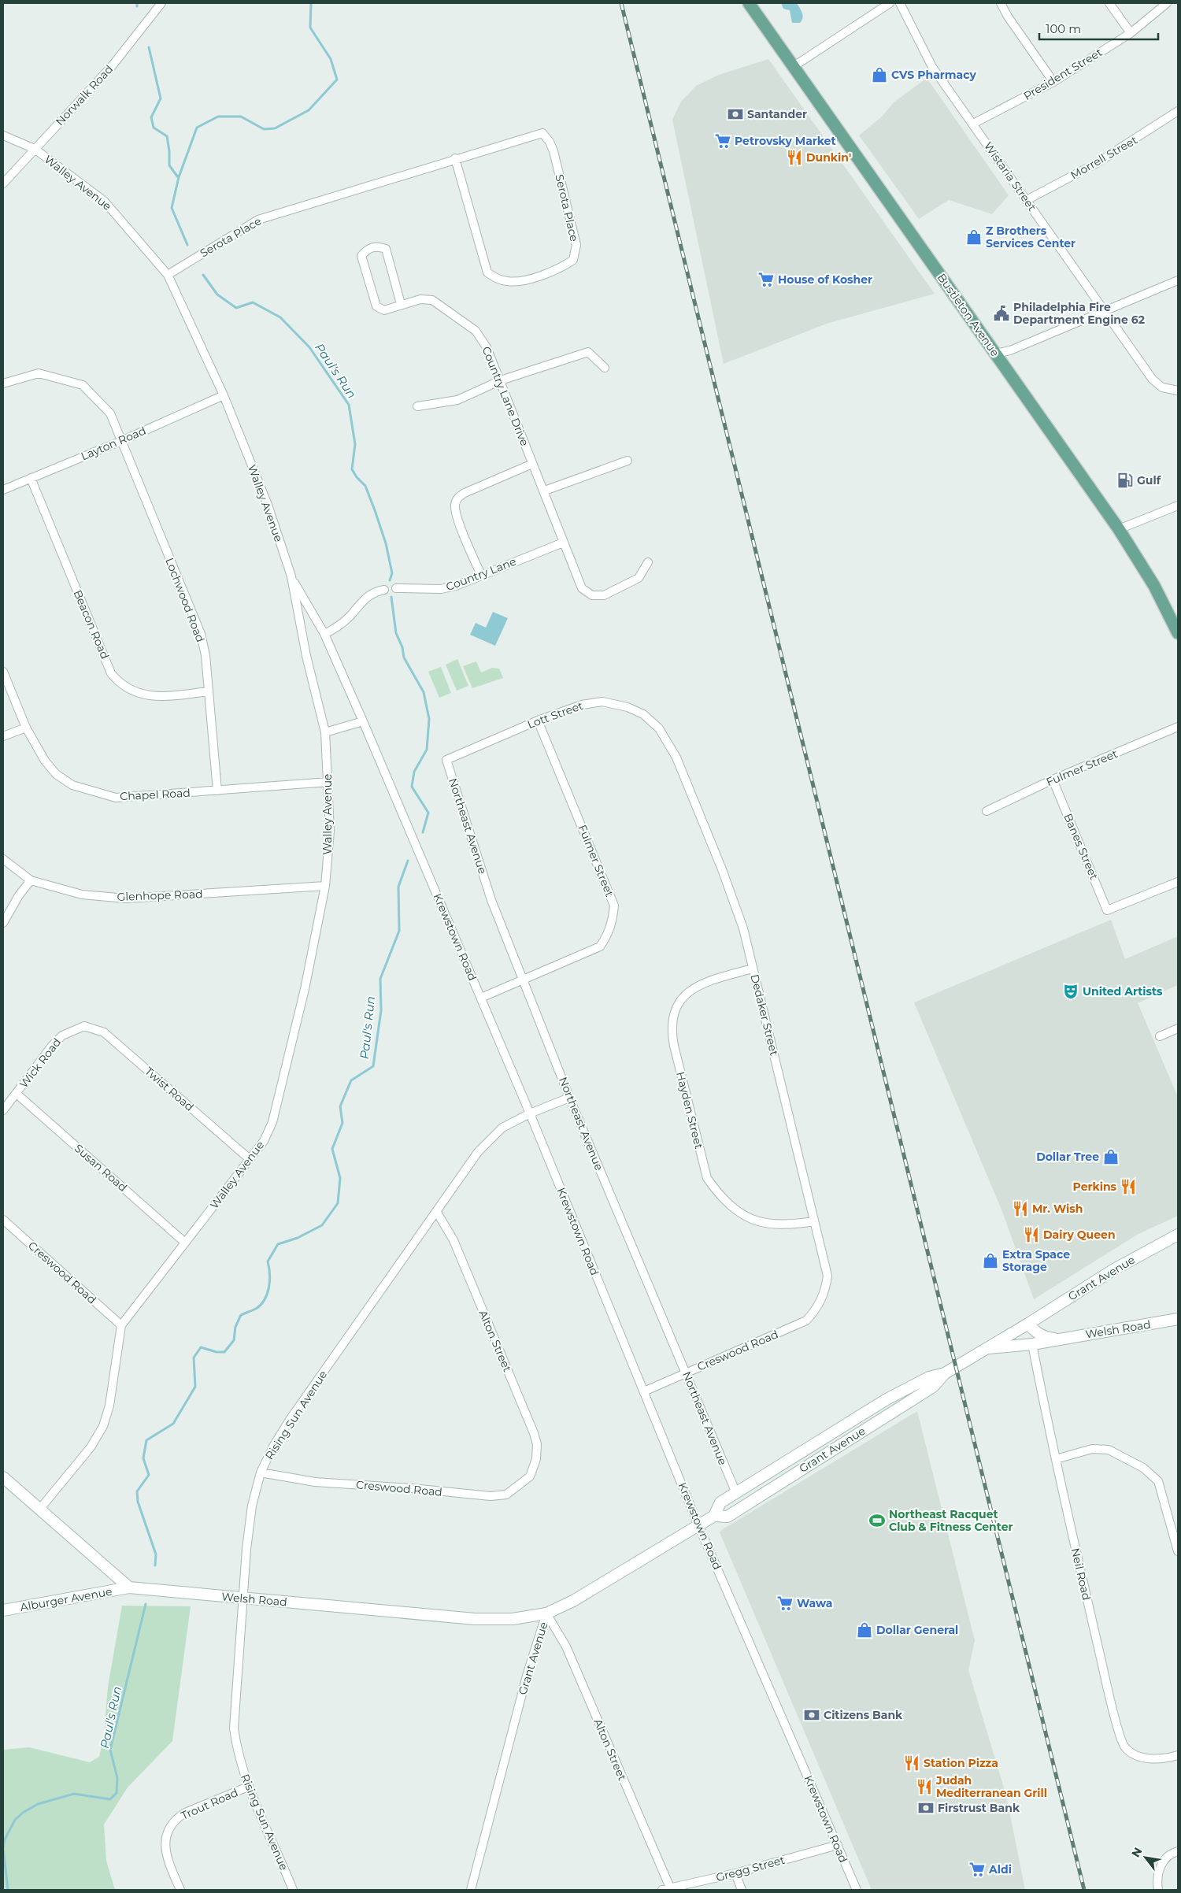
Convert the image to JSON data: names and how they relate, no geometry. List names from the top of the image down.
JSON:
{
  "streets": {
    "main road": [
      "Bustleton Avenue",
      "Grant Avenue",
      "Welsh Road",
      "Alburger Avenue"
    ],
    "street": [
      "President Street",
      "Norwalk Road",
      "Morrell Street",
      "Wistaria Street",
      "Walley Avenue",
      "Serota Place",
      "Country Lane Drive",
      "Layton Road",
      "Country Lane",
      "Lochwood Road",
      "Beacon Road",
      "Lott Street",
      "Fulmer Street",
      "Chapel Road",
      "Northeast Avenue",
      "Banes Street",
      "Glenhope Road",
      "Krewstown Road",
      "Dedaker Street",
      "Wick Road",
      "Twist Road",
      "Hayden Street",
      "Susan Road",
      "Creswood Road",
      "Alton Street",
      "Rising Sun Avenue",
      "Neil Road",
      "Trout Road",
      "Gregg Street"
    ]
  },
  "crossings": [
    ["President Street", "Wistaria Street"],
    ["Norwalk Road", "Walley Avenue"],
    ["Morrell Street", "Wistaria Street"],
    ["Walley Avenue", "Serota Place"],
    ["Walley Avenue", "Layton Road"],
    ["Walley Avenue", "Chapel Road"],
    ["Walley Avenue", "Glenhope Road"],
    ["Walley Avenue", "Krewstown Road"],
    ["Walley Avenue", "Twist Road"],
    ["Walley Avenue", "Susan Road"],
    ["Walley Avenue", "Creswood Road"],
    ["Country Lane Drive", "Country Lane"],
    ["Layton Road", "Lochwood Road"],
    ["Layton Road", "Beacon Road"],
    ["Lochwood Road", "Beacon Road"],
    ["Lochwood Road", "Chapel Road"],
    ["Lott Street", "Fulmer Street"],
    ["Lott Street", "Northeast Avenue"],
    ["Lott Street", "Dedaker Street"],
    ["Fulmer Street", "Northeast Avenue"],
    ["Fulmer Street", "Banes Street"],
    ["Fulmer Street", "Krewstown Road"],
    ["Northeast Avenue", "Creswood Road"],
    ["Northeast Avenue", "Grant Avenue"],
    ["Northeast Avenue", "Rising Sun Avenue"],
    ["Krewstown Road", "Creswood Road"],
    ["Krewstown Road", "Grant Avenue"],
    ["Krewstown Road", "Rising Sun Avenue"],
    ["Krewstown Road", "Gregg Street"],
    ["Dedaker Street", "Hayden Street"],
    ["Dedaker Street", "Creswood Road"],
    ["Wick Road", "Twist Road"],
    ["Wick Road", "Susan Road"],
    ["Creswood Road", "Alton Street"],
    ["Creswood Road", "Rising Sun Avenue"],
    ["Grant Avenue", "Welsh Road"],
    ["Grant Avenue", "Alton Street"],
    ["Welsh Road", "Alton Street"],
    ["Welsh Road", "Rising Sun Avenue"],
    ["Welsh Road", "Neil Road"],
    ["Welsh Road", "Alburger Avenue"],
    ["Alton Street", "Rising Sun Avenue"],
    ["Alton Street", "Gregg Street"],
    ["Rising Sun Avenue", "Trout Road"]
  ],
  "water": ["Paul's Run"],
  "places": {
    "shop": [
      "CVS Pharmacy",
      "Z Brothers Services Center",
      "Dollar Tree",
      "Extra Space Storage",
      "Dollar General"
    ],
    "bank": ["Santander", "Citizens Bank", "Firstrust Bank"],
    "supermarket": [
      "Petrovsky Market",
      "House of Kosher",
      "Wawa",
      "Aldi"
    ],
    "restaurant": [
      "Dunkin'",
      "Perkins",
      "Mr. Wish",
      "Dairy Queen",
      "Station Pizza",
      "Judah Mediterranean Grill"
    ],
    "public building": ["Philadelphia Fire Department Engine 62"],
    "fuel station": ["Gulf"],
    "theatre": ["United Artists"],
    "sports": ["Northeast Racquet Club & Fitness Center"]
  },
  "scale_bar": "100 m",
  "north": "top left"
}
